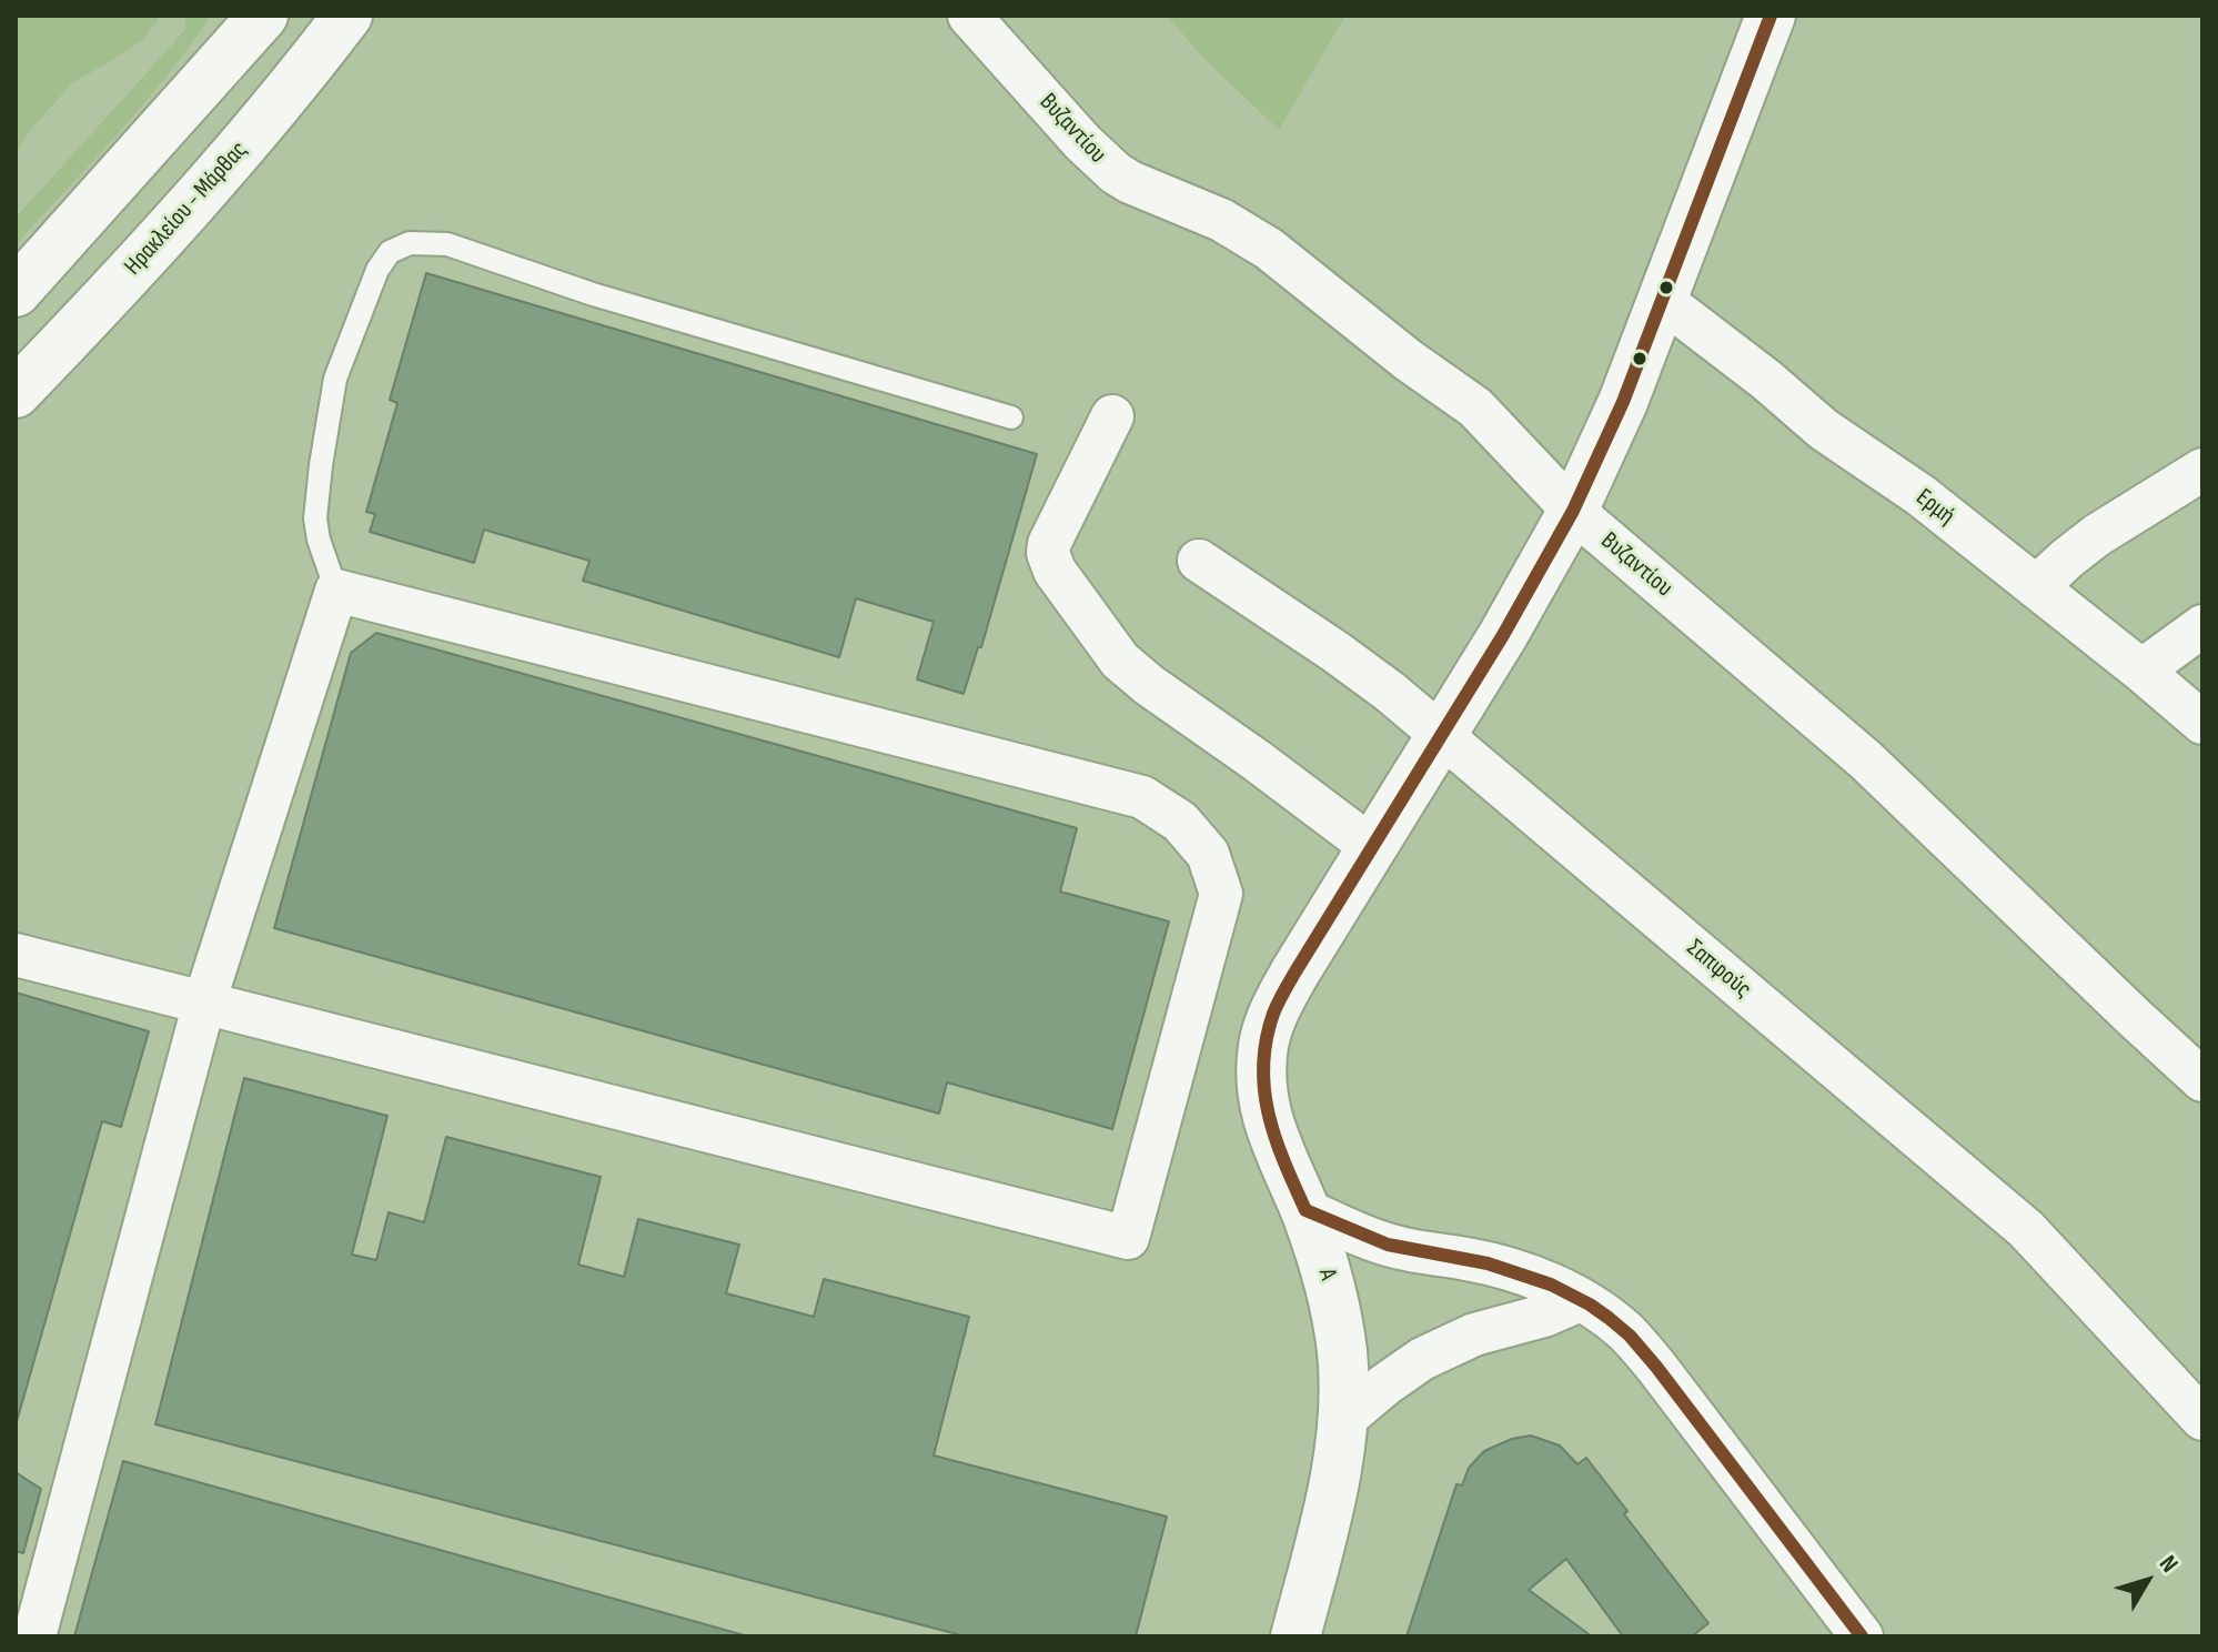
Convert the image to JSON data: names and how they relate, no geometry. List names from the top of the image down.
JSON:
{
  "streets": {
    "street": [
      "Βυζαντίου",
      "Ηρακλείου - Μάρθας",
      "Ερμή",
      "Σαπφούς",
      "Α"
    ]
  },
  "crossings": [
    ["Βυζαντίου", "Α"],
    ["Ερμή", "Α"],
    ["Σαπφούς", "Α"]
  ],
  "north": "top right"
}
